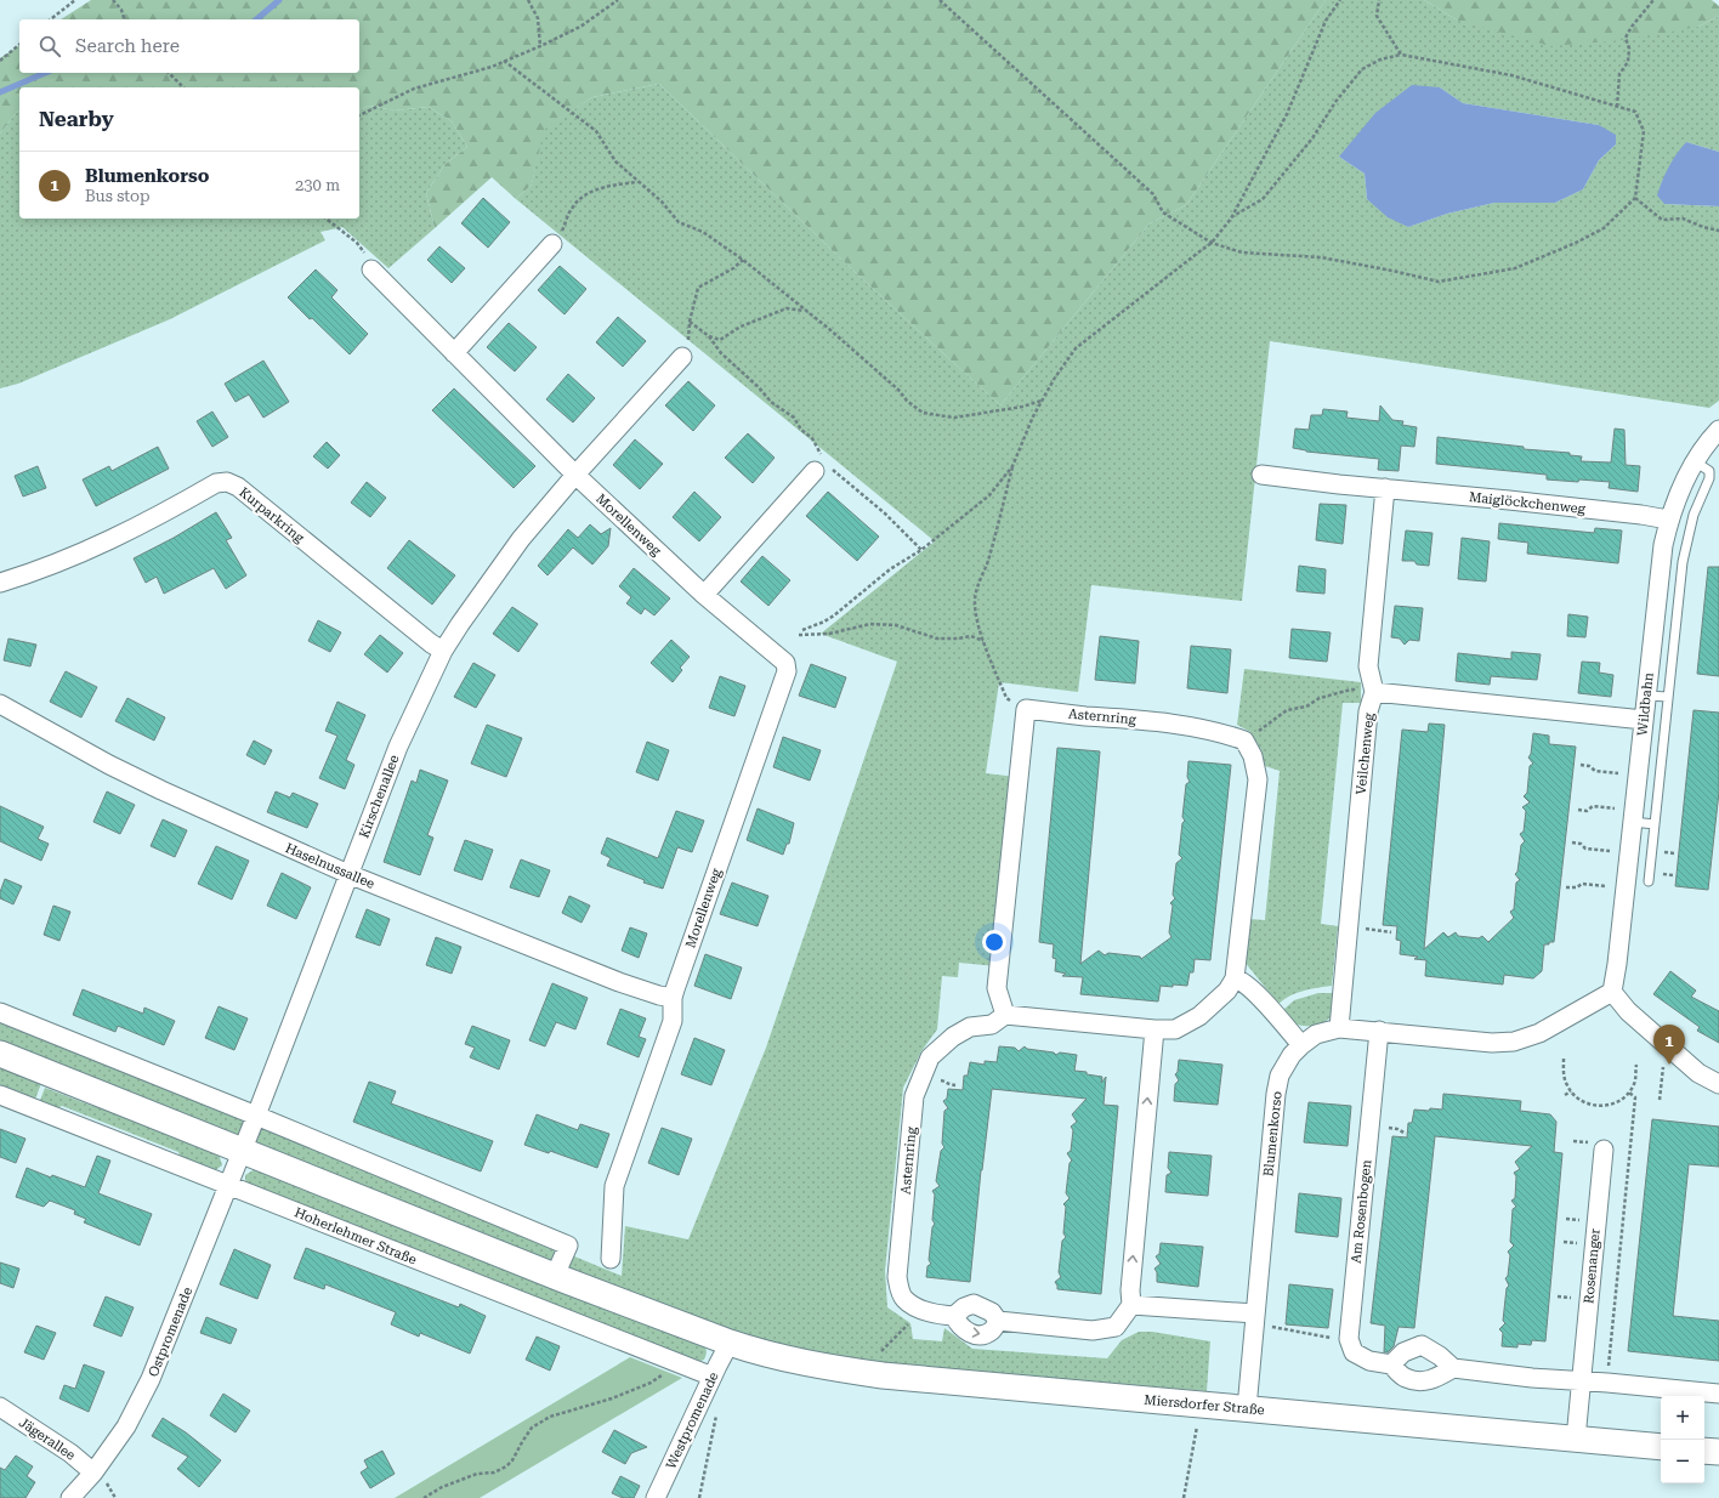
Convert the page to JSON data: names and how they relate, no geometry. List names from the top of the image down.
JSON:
{
  "streets": {
    "street": [
      "Maiglöckchenweg",
      "Kurparkring",
      "Morellenweg",
      "Wildbahn",
      "Asternring",
      "Veilchenweg",
      "Kirschenallee",
      "Haselnussallee",
      "Blumenkorso",
      "Am Rosenbogen",
      "Hoherlehmer Straße",
      "Rosenanger",
      "Ostpromenade",
      "Miersdorfer Straße",
      "Westpromenade",
      "Jägerallee"
    ]
  },
  "crossings": [
    ["Maiglöckchenweg", "Wildbahn"],
    ["Kurparkring", "Kirschenallee"],
    ["Morellenweg", "Kirschenallee"],
    ["Morellenweg", "Haselnussallee"],
    ["Wildbahn", "Blumenkorso"],
    ["Veilchenweg", "Blumenkorso"],
    ["Kirschenallee", "Haselnussallee"],
    ["Kirschenallee", "Ostpromenade"],
    ["Blumenkorso", "Am Rosenbogen"],
    ["Blumenkorso", "Miersdorfer Straße"],
    ["Hoherlehmer Straße", "Ostpromenade"],
    ["Hoherlehmer Straße", "Westpromenade"],
    ["Rosenanger", "Miersdorfer Straße"],
    ["Ostpromenade", "Jägerallee"],
    ["Miersdorfer Straße", "Westpromenade"]
  ],
  "page": {
    "search": "Search here",
    "heading": "Nearby",
    "list": [
      {
        "mark": "1",
        "name": "Blumenkorso",
        "note": "Bus stop",
        "value": "230 m"
      }
    ],
    "pins": "1",
    "map_buttons": ["+", "−"]
  }
}
